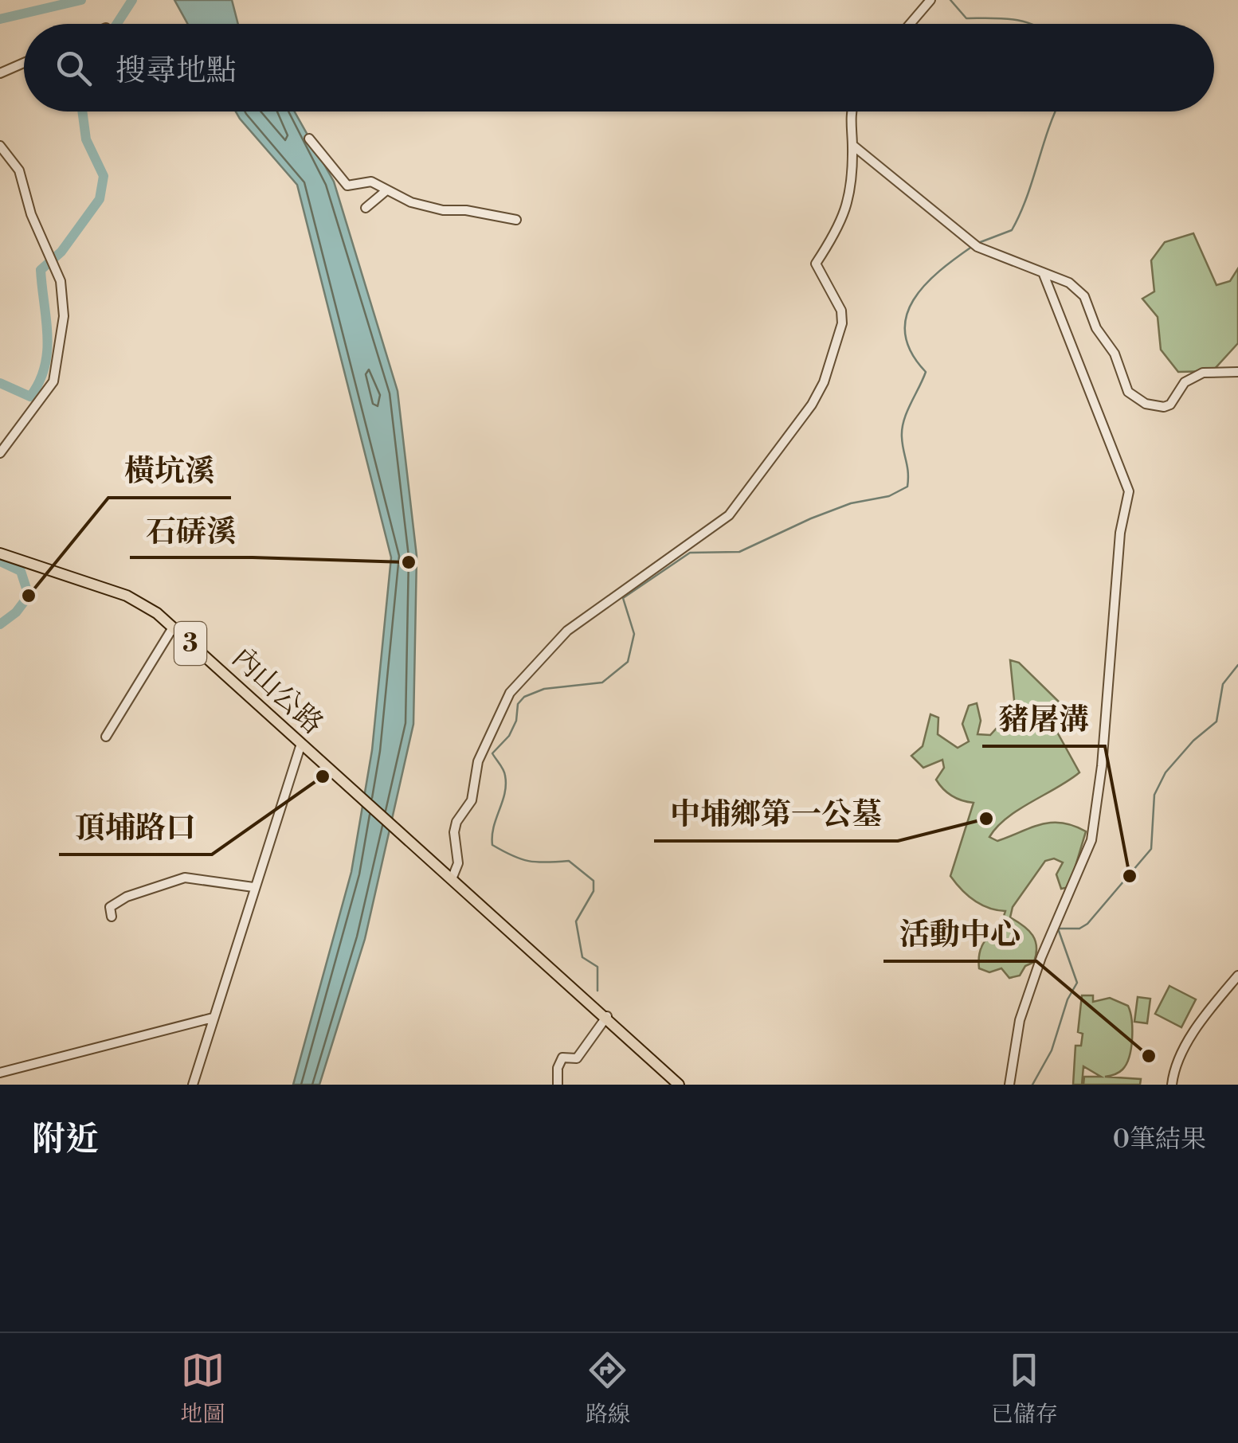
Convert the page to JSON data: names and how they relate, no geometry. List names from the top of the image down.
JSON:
{
  "streets": {
    "main road": ["3", "內山公路"]
  },
  "crossings": [
    ["3", "內山公路"]
  ],
  "places": [
    "石硦溪",
    "橫坑溪",
    "頂埔路口",
    "中埔鄉第一公墓",
    "豬屠溝",
    "活動中心"
  ],
  "page": {
    "search": "搜尋地點",
    "heading": ["附近", "0筆結果"],
    "nav": ["地圖", "路線", "已儲存"]
  }
}
